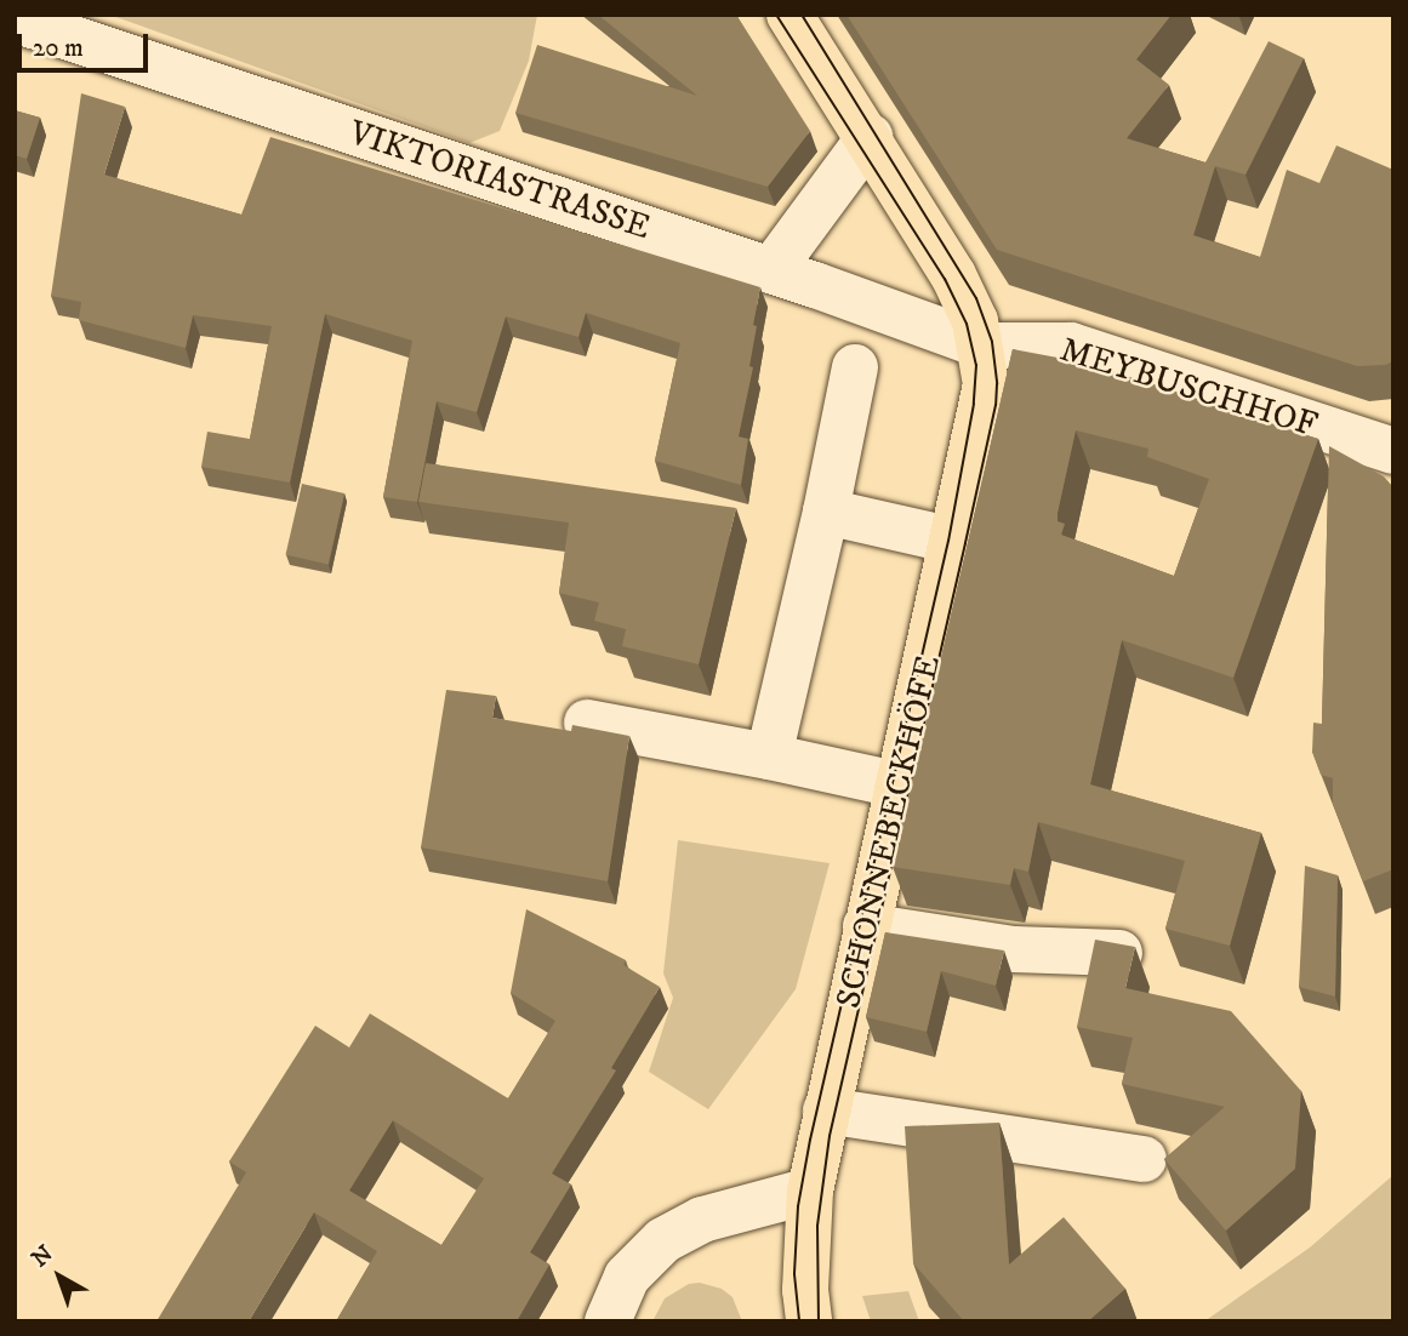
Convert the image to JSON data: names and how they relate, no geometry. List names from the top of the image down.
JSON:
{
  "streets": {
    "main road": ["SCHONNEBECKHÖFE"],
    "street": ["VIKTORIASTRASSE", "MEYBUSCHHOF"]
  },
  "crossings": [
    ["VIKTORIASTRASSE", "MEYBUSCHHOF"],
    ["VIKTORIASTRASSE", "SCHONNEBECKHÖFE"],
    ["MEYBUSCHHOF", "SCHONNEBECKHÖFE"]
  ],
  "scale_bar": "20 m",
  "north": "top left"
}
